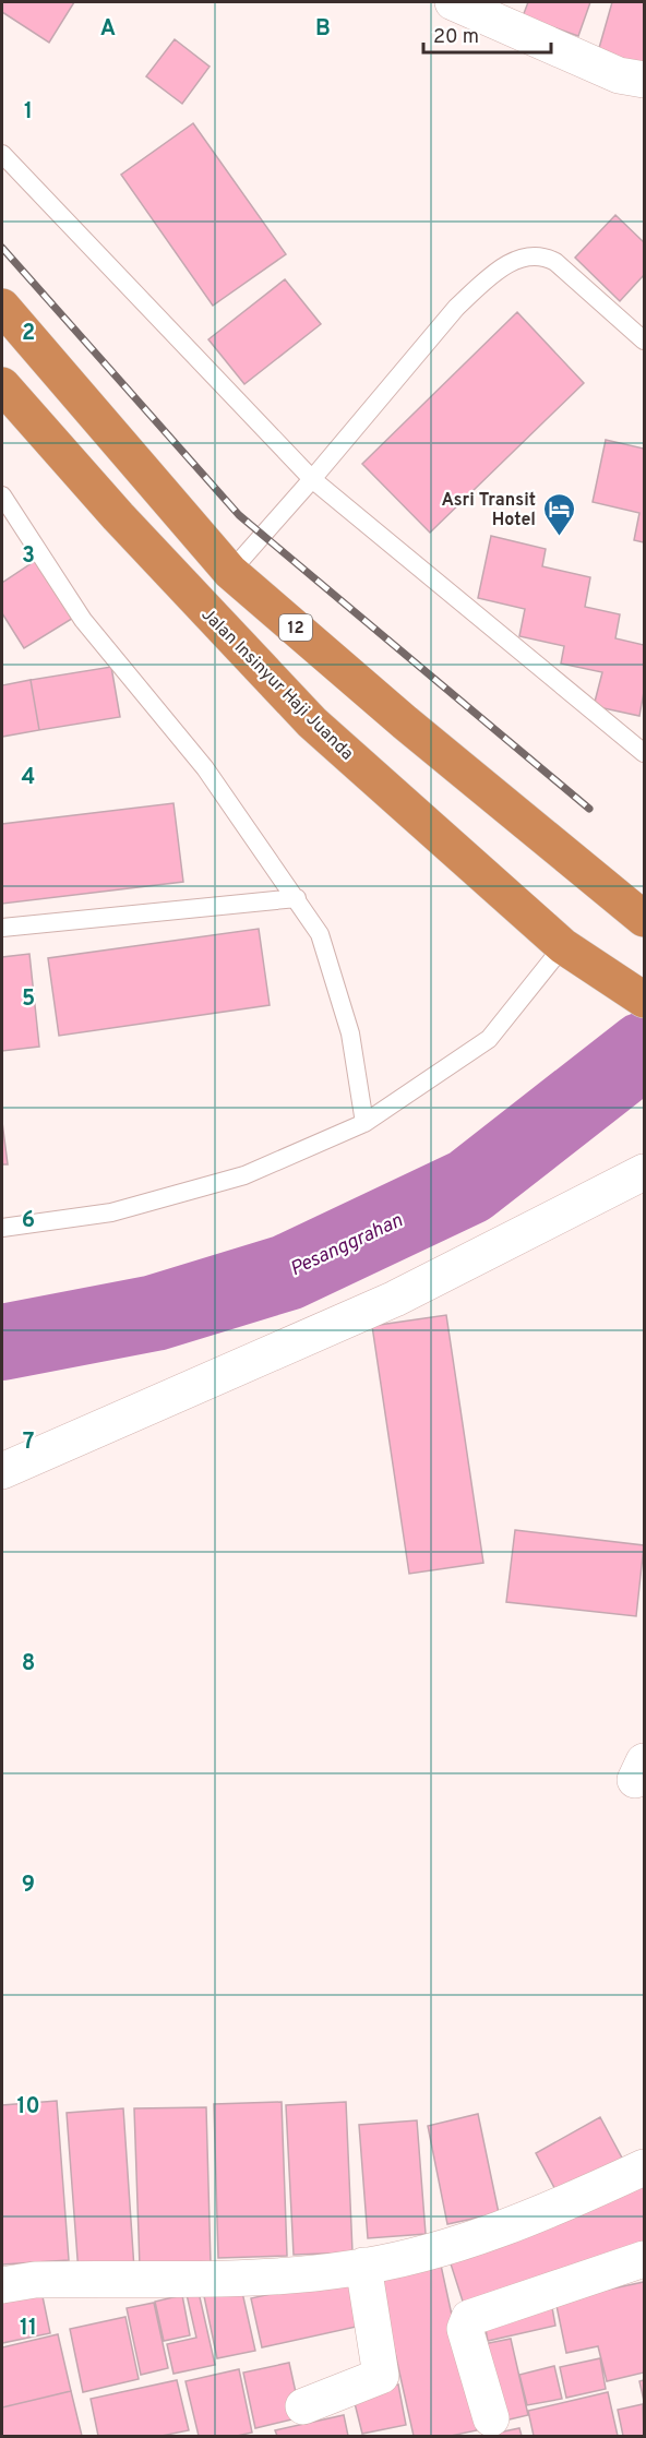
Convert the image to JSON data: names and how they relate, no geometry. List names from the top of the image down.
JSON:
{
  "streets": {
    "highway": ["12", "Jalan Insinyur Haji Juanda"]
  },
  "water": ["Pesanggrahan"],
  "places": {
    "hotel": ["Asri Transit Hotel"]
  },
  "scale_bar": "20 m",
  "grid": {
    "columns": ["A", "B"],
    "rows": [
      "1",
      "2",
      "3",
      "4",
      "5",
      "6",
      "7",
      "8",
      "9",
      "10",
      "11"
    ]
  }
}
